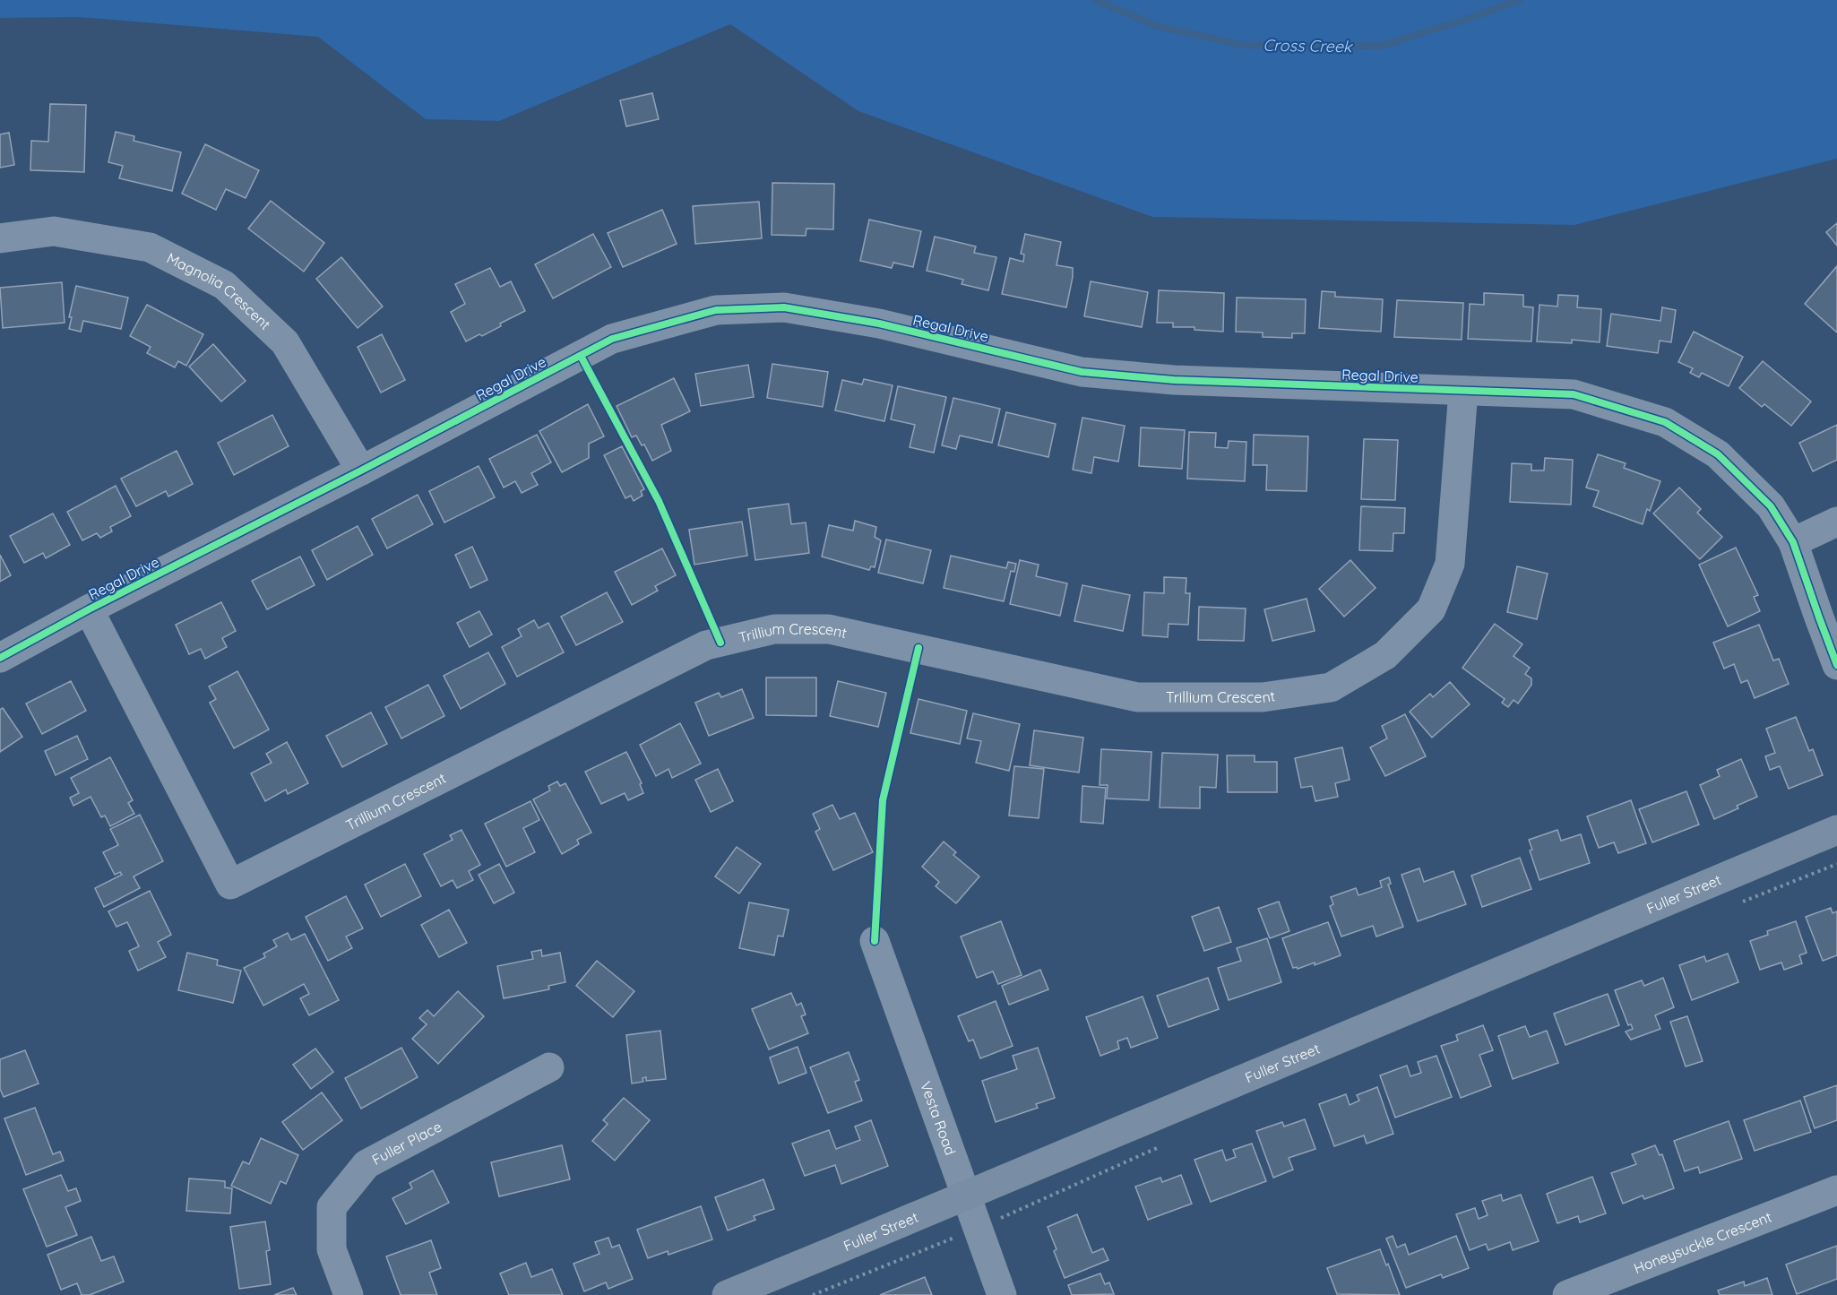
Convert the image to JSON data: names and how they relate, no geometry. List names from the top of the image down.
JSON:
{
  "streets": {
    "street": [
      "Magnolia Crescent",
      "Regal Drive",
      "Trillium Crescent",
      "Fuller Street",
      "Vesta Road",
      "Fuller Place",
      "Honeysuckle Crescent"
    ]
  },
  "crossings": [
    ["Magnolia Crescent", "Regal Drive"],
    ["Regal Drive", "Trillium Crescent"],
    ["Fuller Street", "Vesta Road"]
  ],
  "water": ["Cross Creek"]
}
